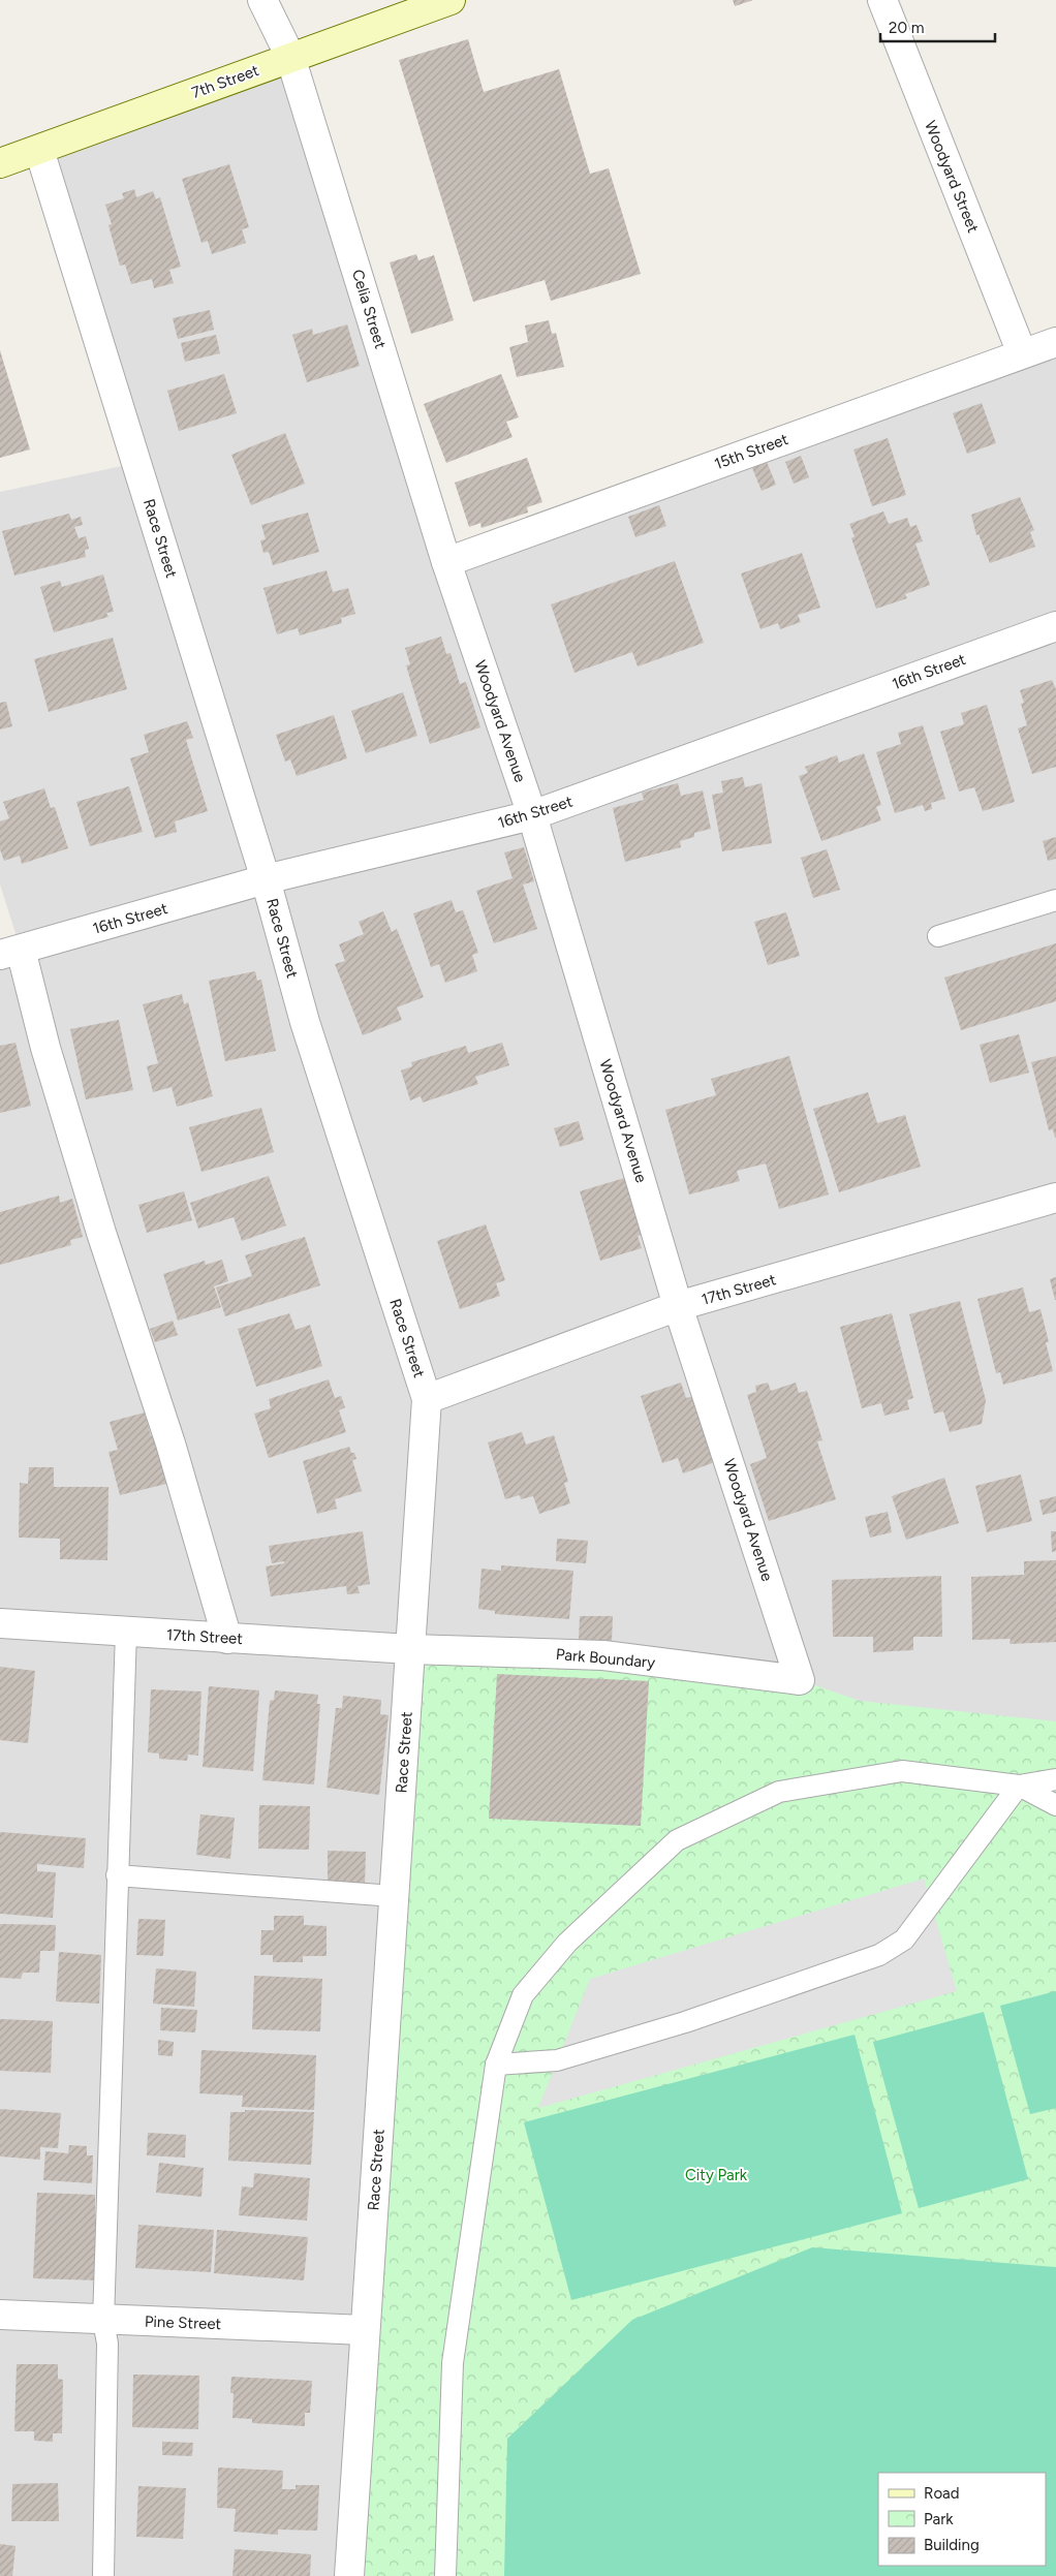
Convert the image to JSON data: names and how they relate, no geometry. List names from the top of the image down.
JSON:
{
  "streets": {
    "main road": ["7th Street"],
    "street": [
      "Woodyard Street",
      "Celia Street",
      "15th Street",
      "Race Street",
      "16th Street",
      "Woodyard Avenue",
      "17th Street",
      "Park Boundary",
      "Pine Street"
    ]
  },
  "crossings": [
    ["7th Street", "Celia Street"],
    ["7th Street", "Race Street"],
    ["Woodyard Street", "15th Street"],
    ["Celia Street", "15th Street"],
    ["Celia Street", "Woodyard Avenue"],
    ["15th Street", "Woodyard Avenue"],
    ["Race Street", "16th Street"],
    ["Race Street", "17th Street"],
    ["Race Street", "Park Boundary"],
    ["Race Street", "Pine Street"],
    ["16th Street", "Woodyard Avenue"],
    ["Woodyard Avenue", "17th Street"],
    ["Woodyard Avenue", "Park Boundary"],
    ["17th Street", "Park Boundary"]
  ],
  "parks": ["City Park"],
  "legend": ["Road", "Park", "Building"],
  "scale_bar": "20 m"
}
